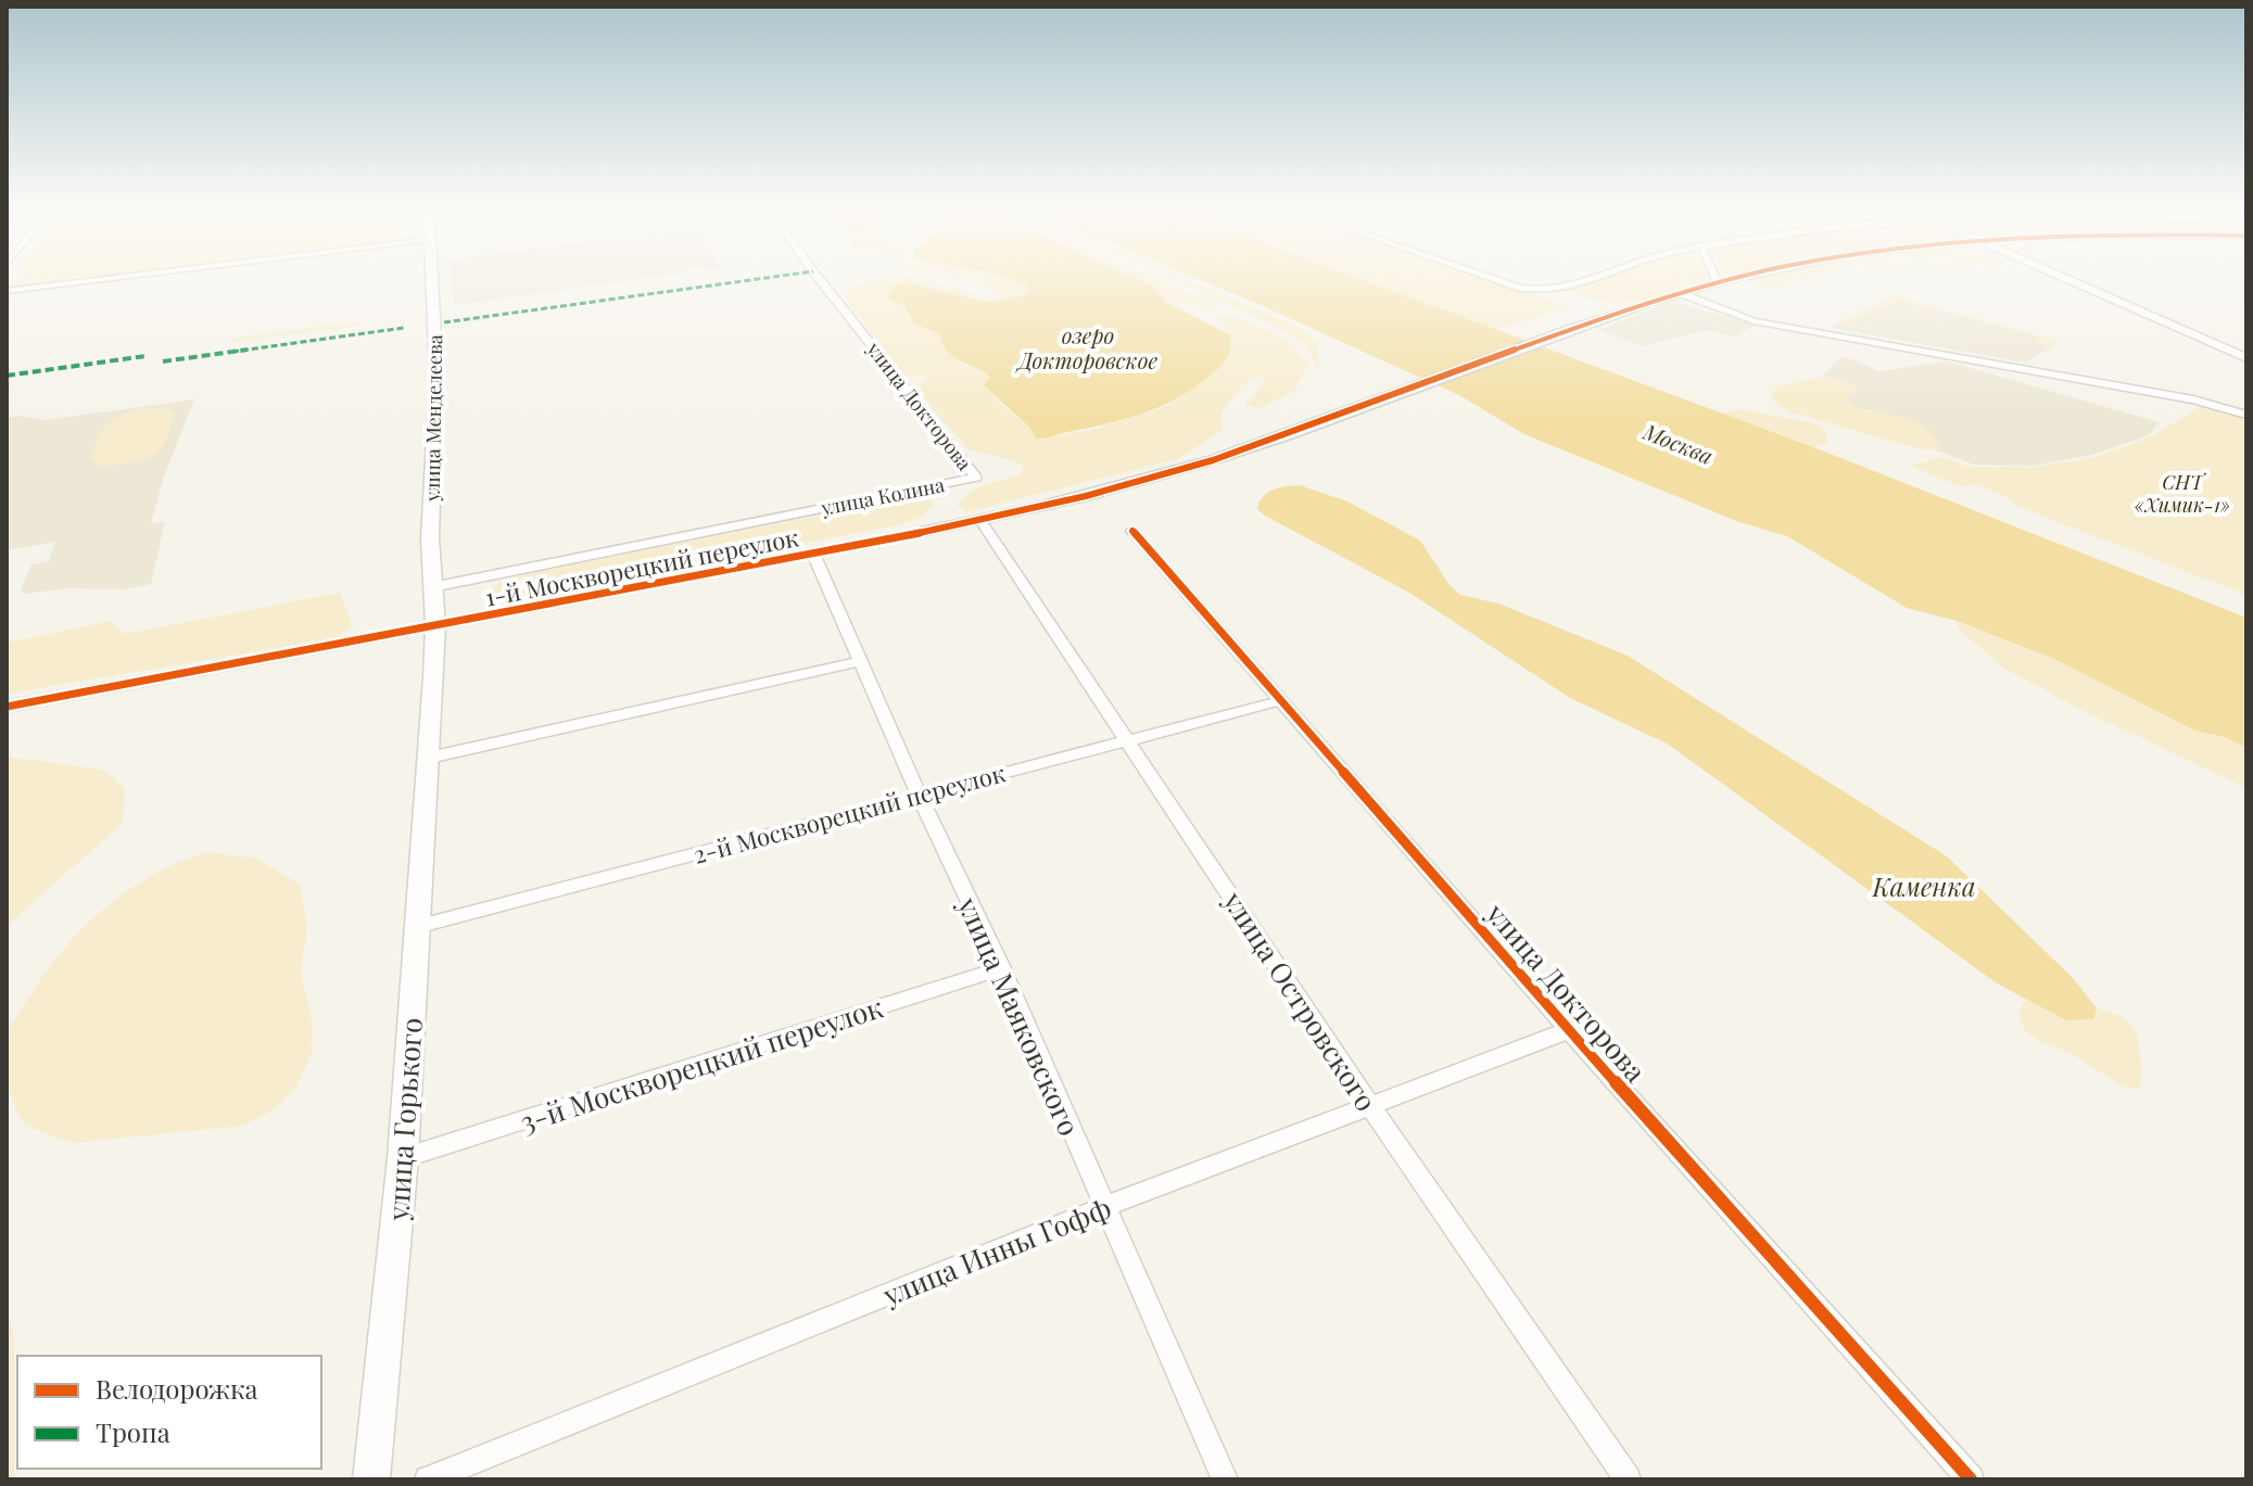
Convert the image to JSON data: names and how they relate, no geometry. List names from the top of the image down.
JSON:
{
  "streets": {
    "main road": ["улица Менделеева", "улица Горького"],
    "street": [
      "улица Докторова",
      "улица Колина",
      "1-й Москворецкий переулок",
      "2-й Москворецкий переулок",
      "улица Островского",
      "улица Маяковского",
      "3-й Москворецкий переулок",
      "улица Инны Гофф"
    ]
  },
  "crossings": [
    ["улица Докторова", "улица Колина"],
    ["улица Докторова", "2-й Москворецкий переулок"],
    ["улица Докторова", "улица Инны Гофф"],
    ["улица Менделеева", "улица Колина"],
    ["улица Менделеева", "1-й Москворецкий переулок"],
    ["улица Менделеева", "улица Горького"],
    ["1-й Москворецкий переулок", "улица Островского"],
    ["1-й Москворецкий переулок", "улица Маяковского"],
    ["1-й Москворецкий переулок", "улица Горького"],
    ["2-й Москворецкий переулок", "улица Островского"],
    ["2-й Москворецкий переулок", "улица Маяковского"],
    ["2-й Москворецкий переулок", "улица Горького"],
    ["улица Островского", "улица Инны Гофф"],
    ["улица Маяковского", "3-й Москворецкий переулок"],
    ["улица Маяковского", "улица Инны Гофф"],
    ["3-й Москворецкий переулок", "улица Горького"]
  ],
  "water": ["озеро Докторовское", "Москва", "Каменка"],
  "parks": ["СНТ «Химик-1»"],
  "legend": ["Велодорожка", "Тропа"]
}
